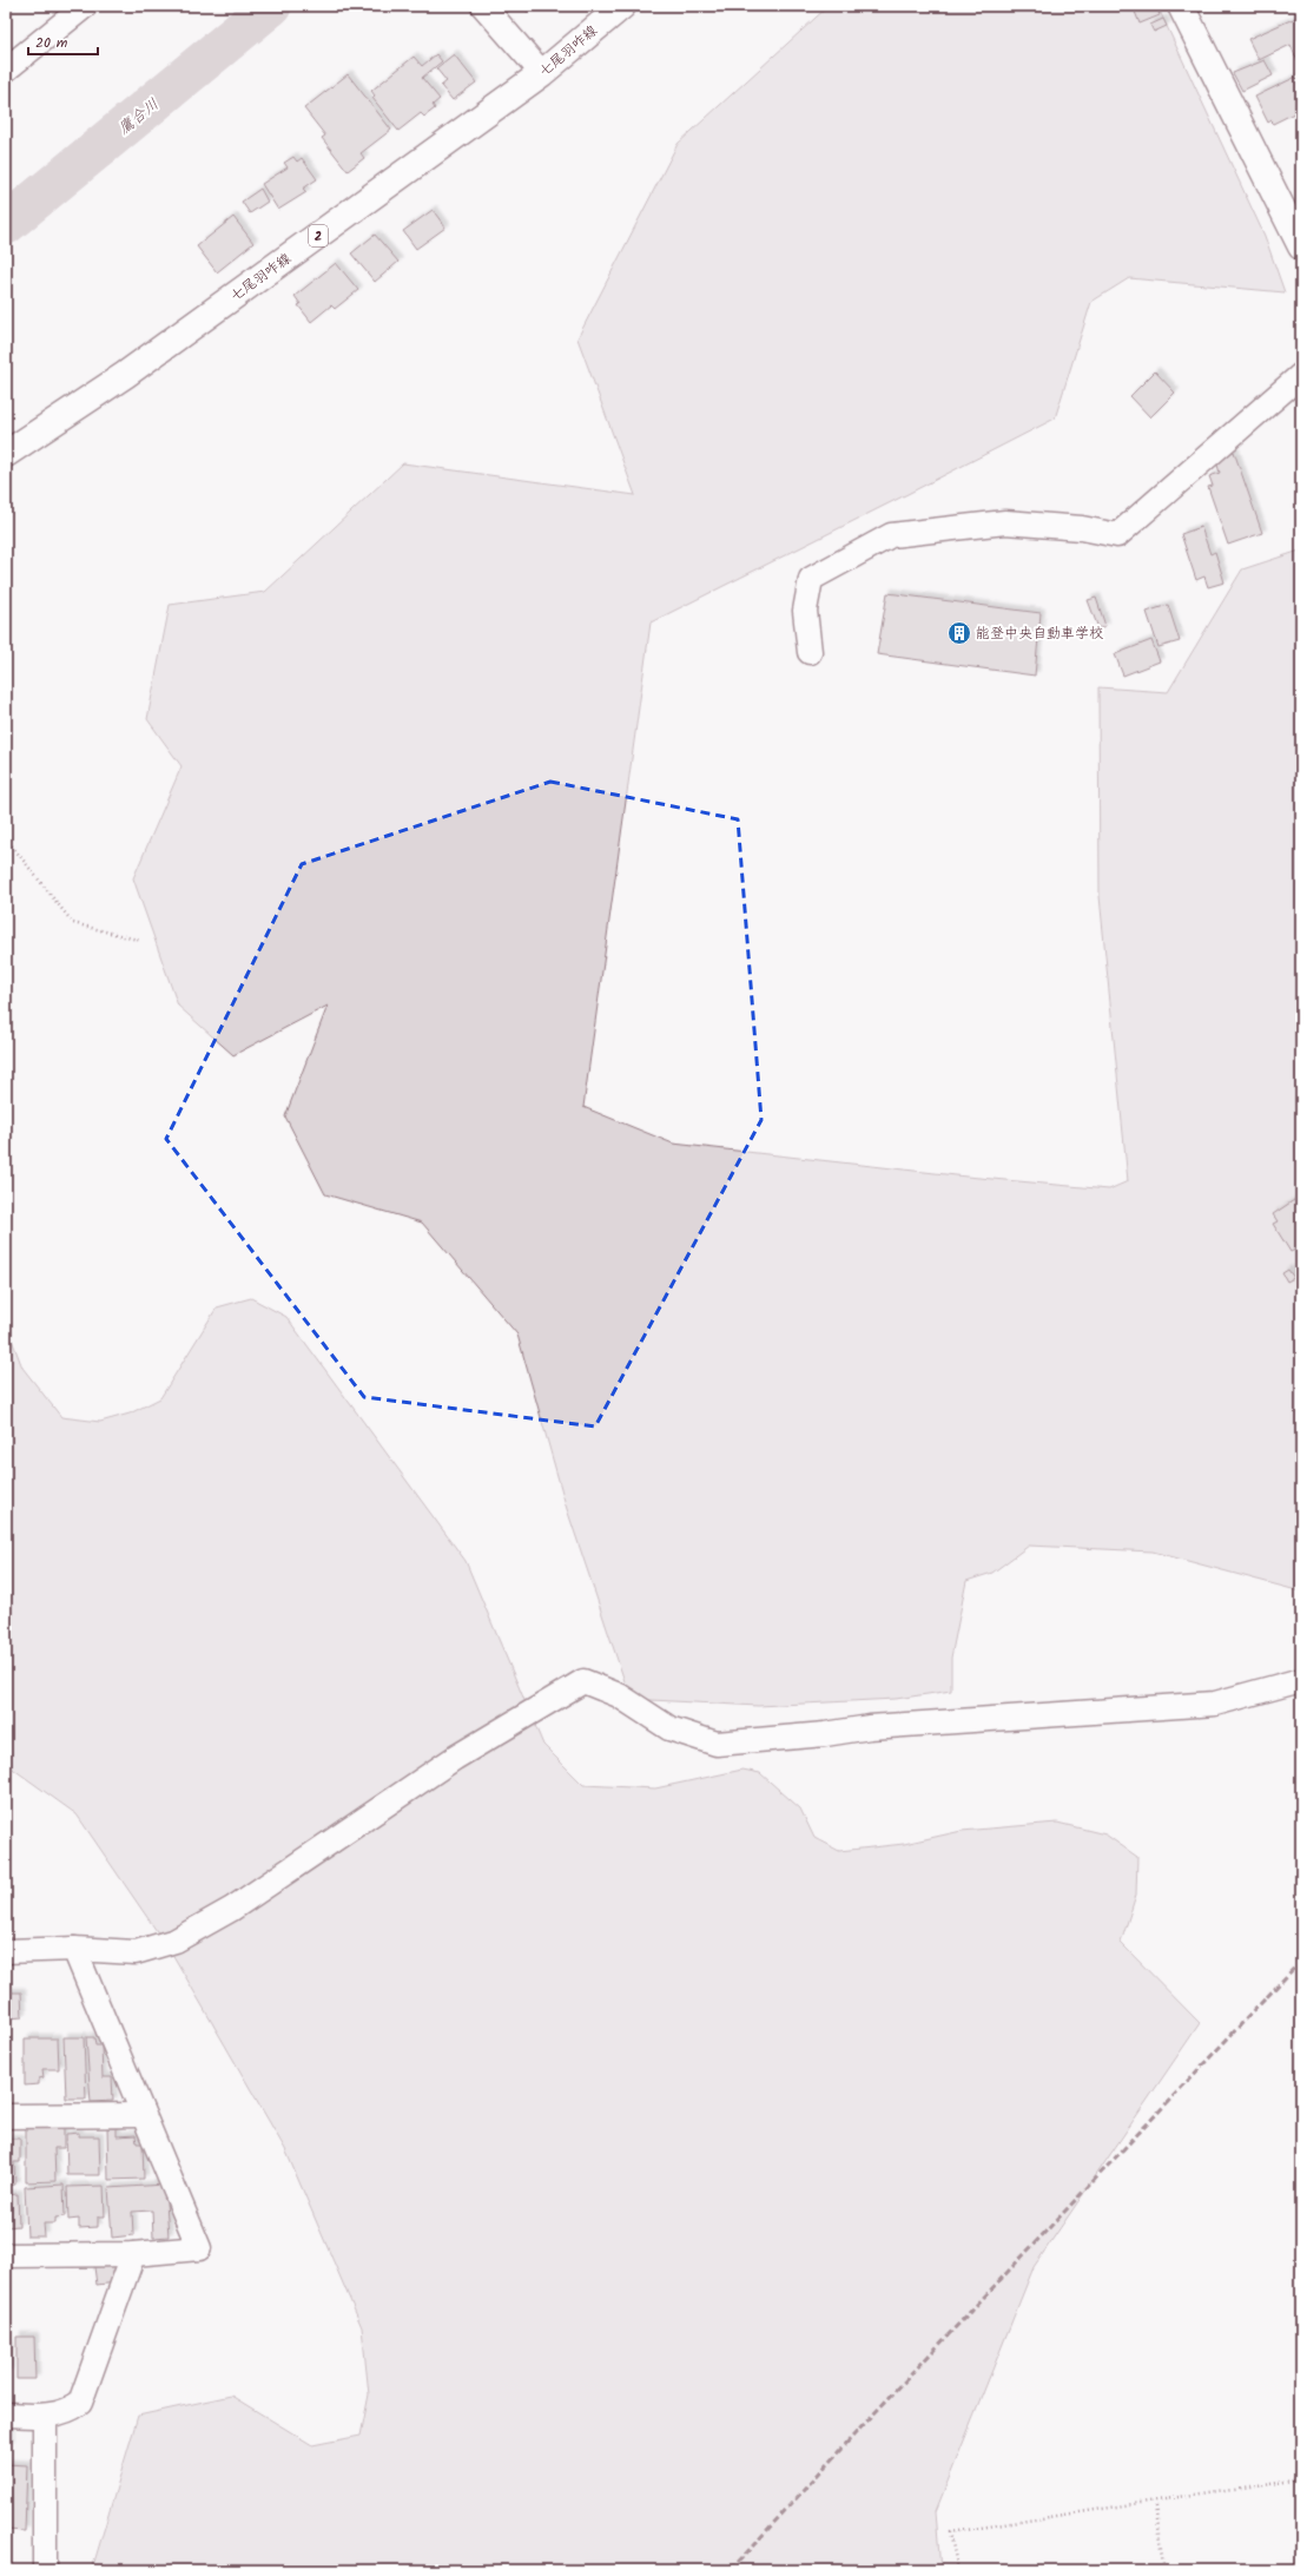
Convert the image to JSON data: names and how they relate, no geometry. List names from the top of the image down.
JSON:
{
  "streets": {
    "main road": ["七尾羽咋線", "2"]
  },
  "water": ["鷹合川"],
  "places": {
    "building": ["能登中央自動車学校"]
  },
  "scale_bar": "20 m"
}
